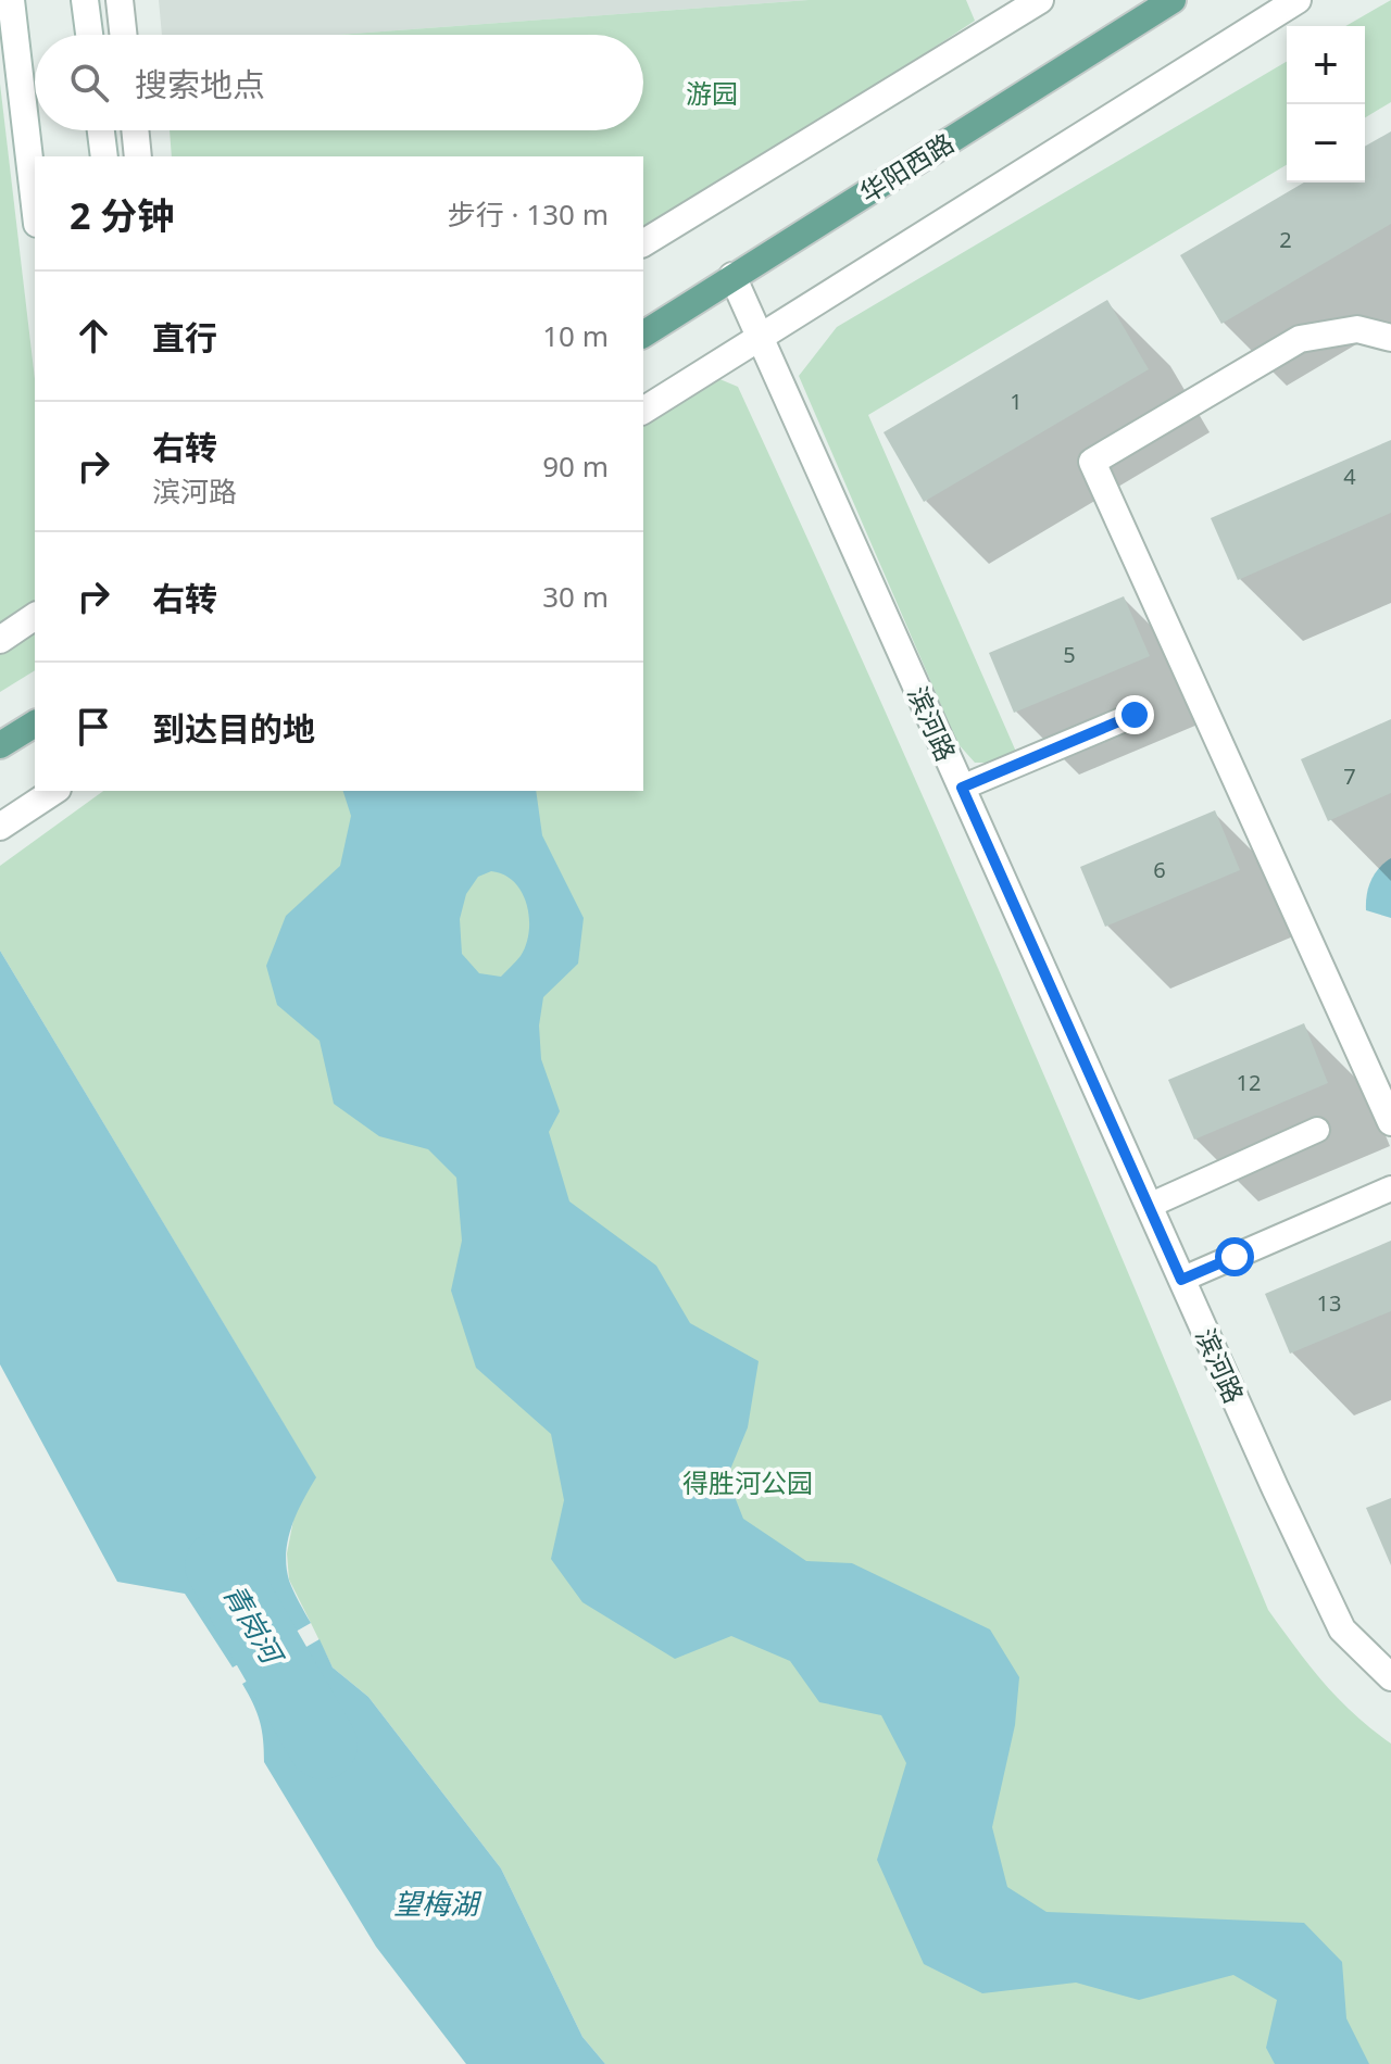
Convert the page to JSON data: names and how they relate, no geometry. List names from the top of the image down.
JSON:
{
  "streets": {
    "main road": ["华阳西路"],
    "street": ["滨河路"]
  },
  "crossings": [
    ["华阳西路", "滨河路"]
  ],
  "water": ["青岗河", "望梅湖"],
  "parks": ["游园", "得胜河公园"],
  "house_numbers": [
    "2",
    "1",
    "4",
    "5",
    "7",
    "6",
    "12",
    "13"
  ],
  "page": {
    "map_buttons": ["+", "−"],
    "search": "搜索地点",
    "heading": ["2 分钟", "步行 · 130 m"],
    "list": [
      ["直行", "10 m"],
      ["右转", "滨河路", "90 m"],
      ["右转", "30 m"],
      "到达目的地"
    ]
  }
}
